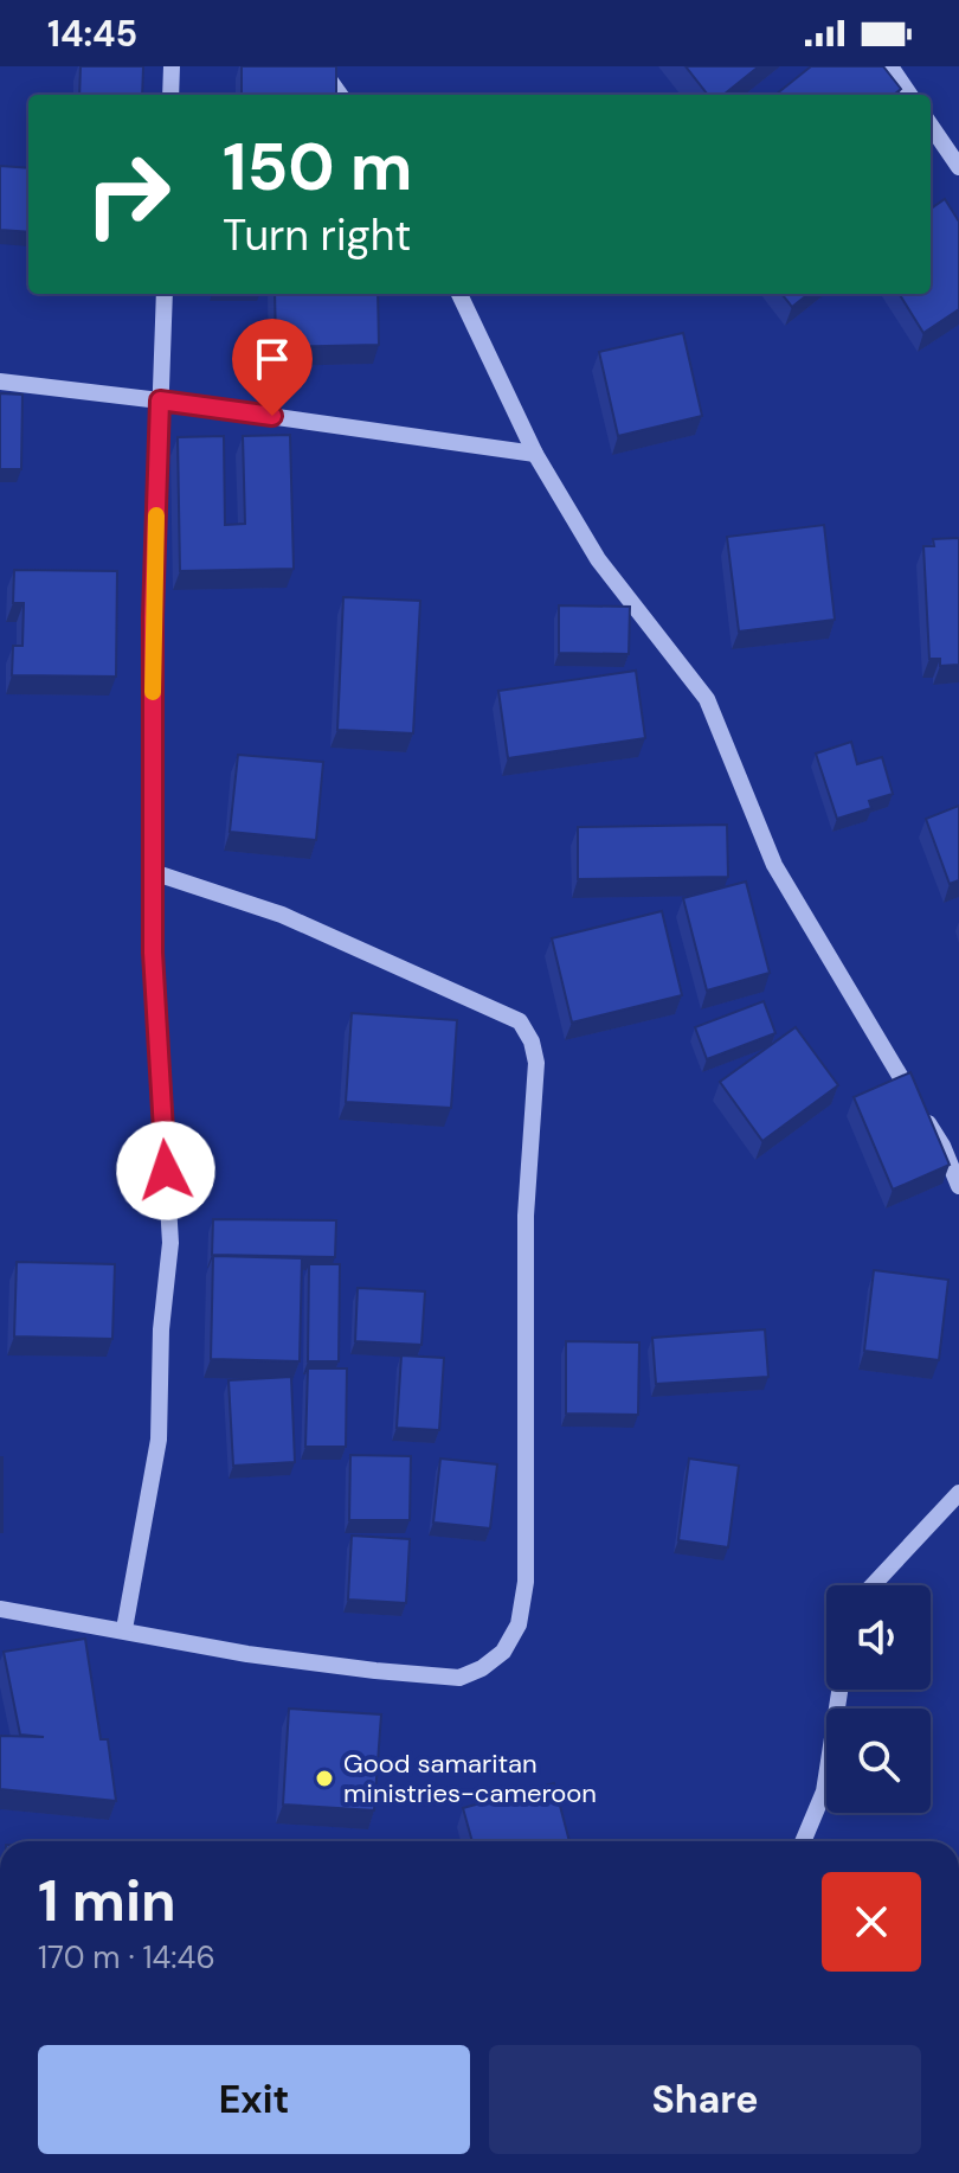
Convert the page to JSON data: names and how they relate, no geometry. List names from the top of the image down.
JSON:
{
  "places": ["Good samaritan ministries-cameroon"],
  "page": {
    "status": "14:45",
    "turn": ["150 m", "Turn right"],
    "heading": ["1 min", "170 m · 14:46"],
    "buttons": ["Exit", "Share"]
  }
}
